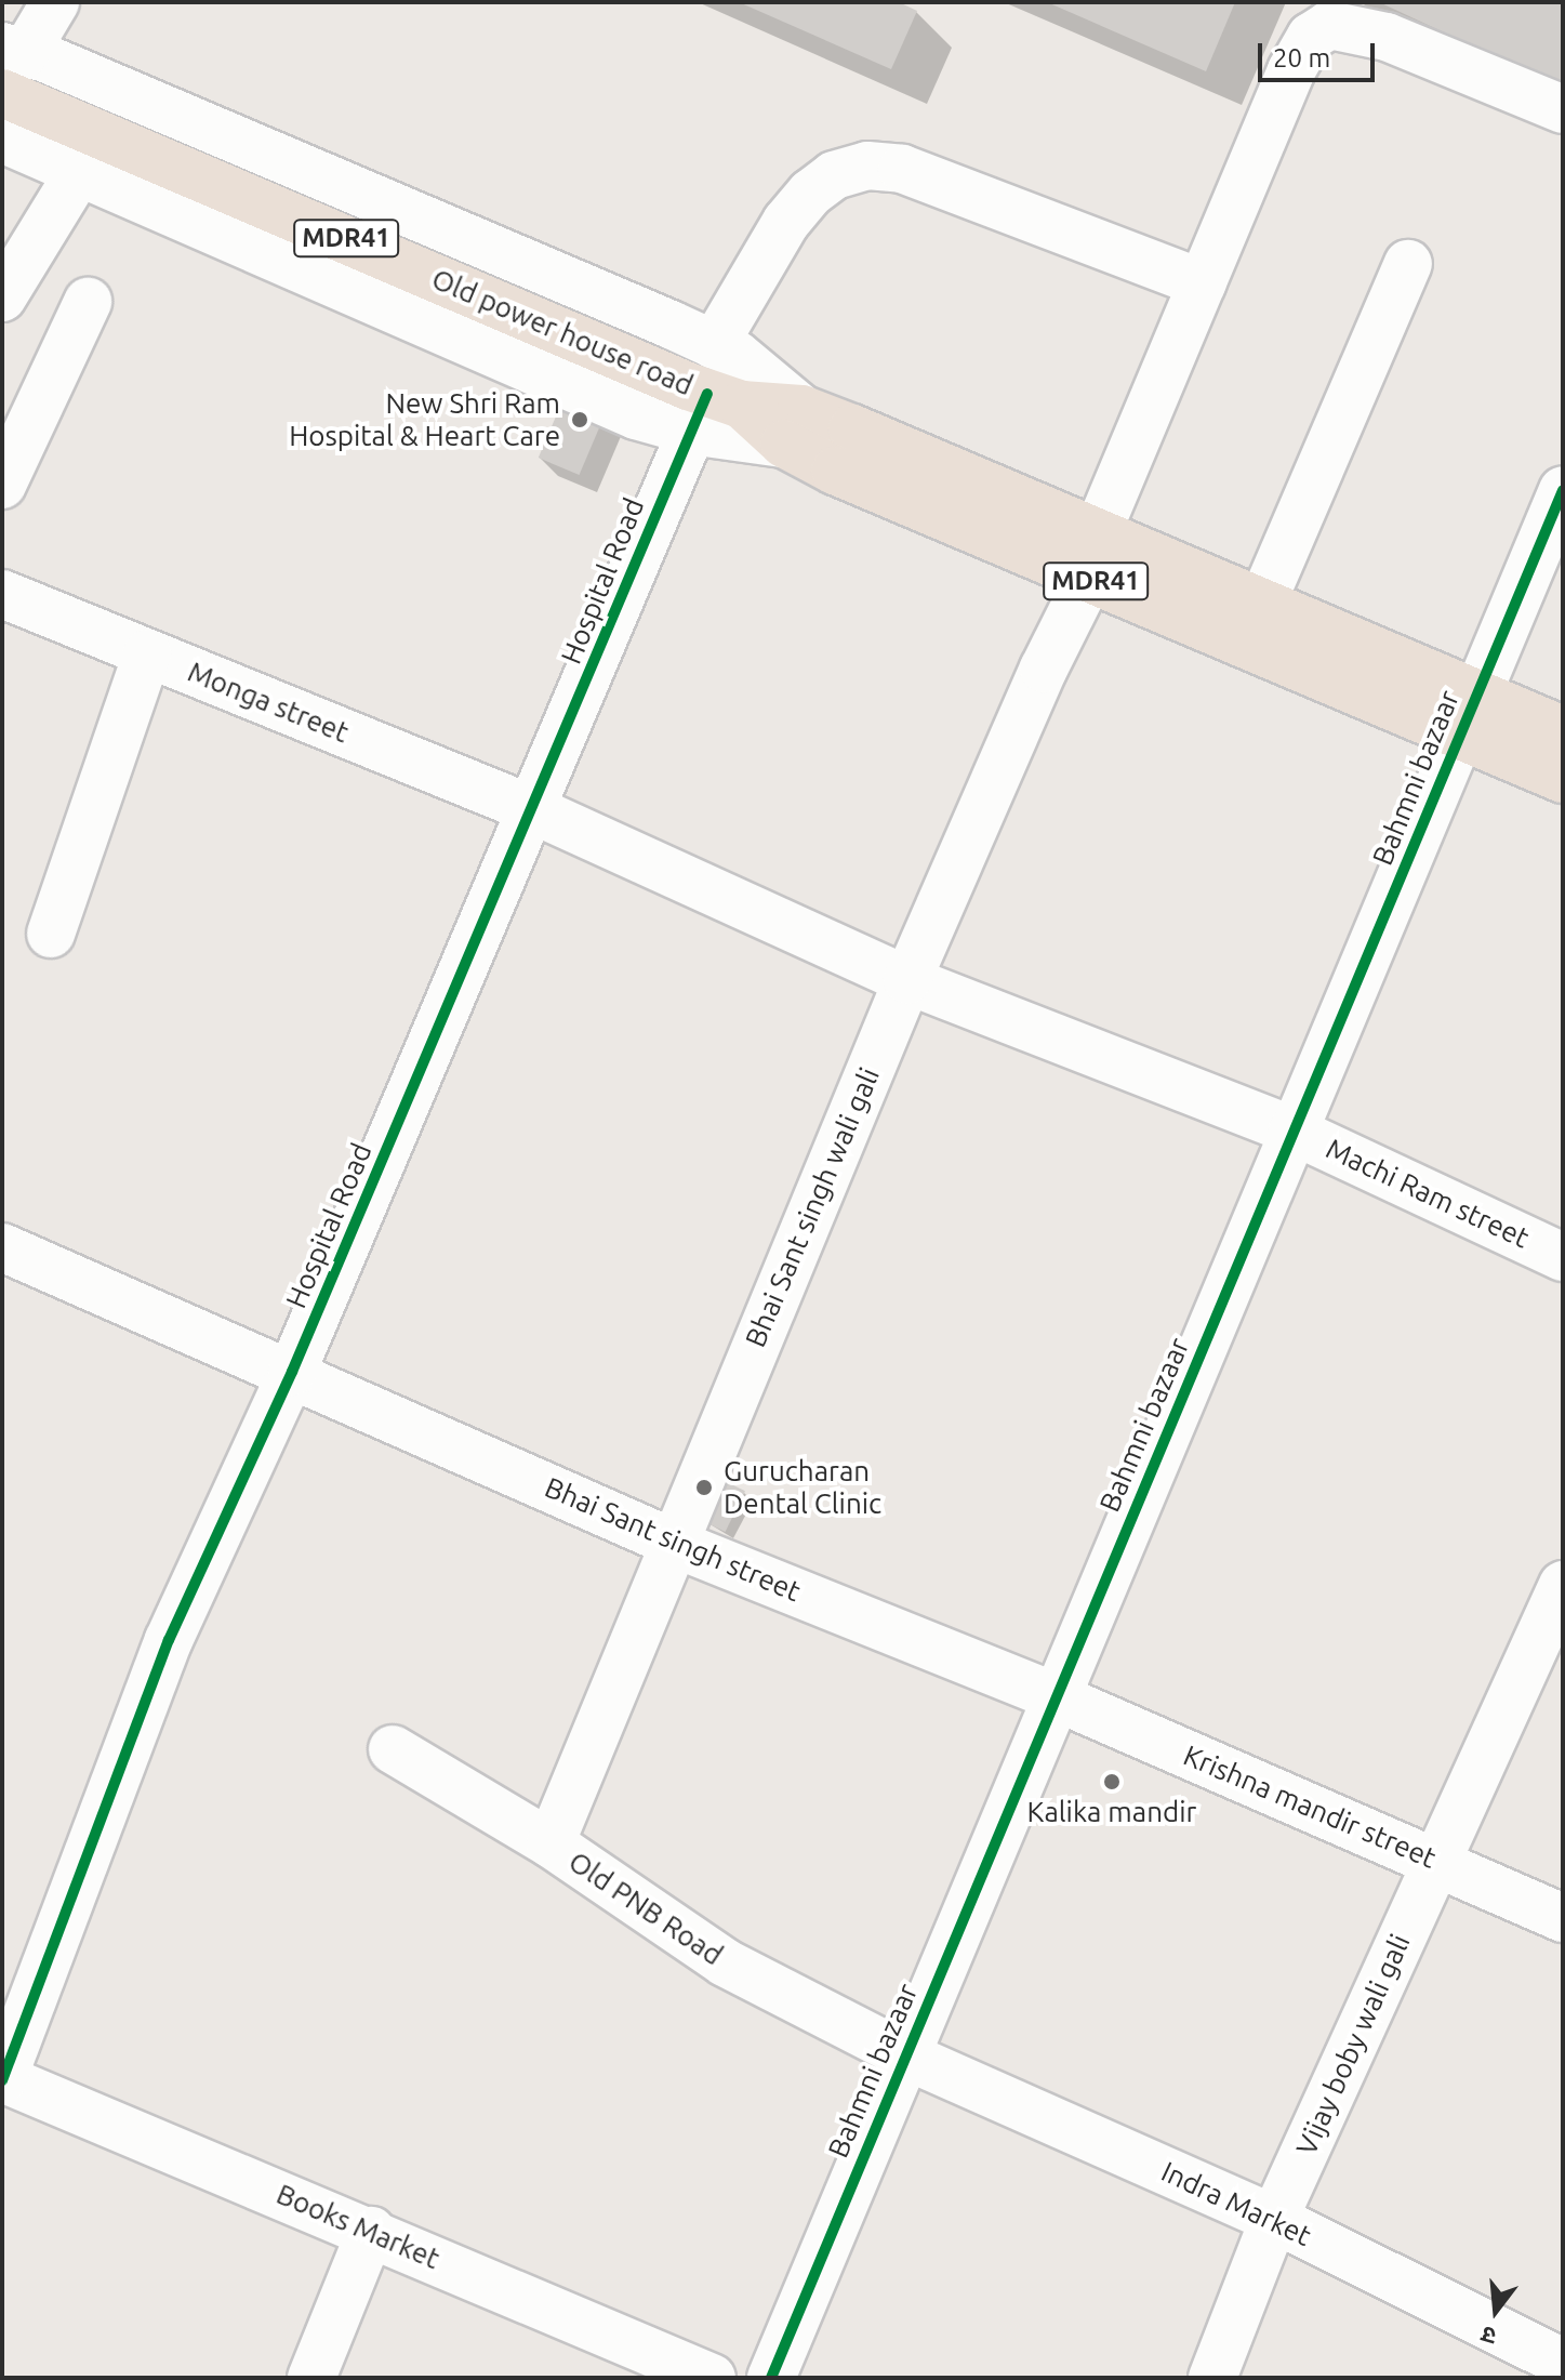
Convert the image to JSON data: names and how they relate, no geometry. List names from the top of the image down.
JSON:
{
  "streets": {
    "highway": ["MDR41", "Old power house road"],
    "street": [
      "Hospital Road",
      "Monga street",
      "Bahmni bazaar",
      "Machi Ram street",
      "Bhai Sant singh wali gali",
      "Bhai Sant singh street",
      "Krishna mandir street",
      "Old PNB Road",
      "Vijay boby wali gali",
      "Indra Market",
      "Books Market"
    ]
  },
  "crossings": [
    ["MDR41", "Old power house road"],
    ["MDR41", "Bahmni bazaar"],
    ["Old power house road", "Hospital Road"],
    ["Old power house road", "Bahmni bazaar"],
    ["Old power house road", "Bhai Sant singh wali gali"],
    ["Hospital Road", "Monga street"],
    ["Hospital Road", "Bhai Sant singh street"],
    ["Hospital Road", "Books Market"],
    ["Monga street", "Machi Ram street"],
    ["Monga street", "Bhai Sant singh wali gali"],
    ["Bahmni bazaar", "Machi Ram street"],
    ["Bahmni bazaar", "Bhai Sant singh street"],
    ["Bahmni bazaar", "Krishna mandir street"],
    ["Bahmni bazaar", "Old PNB Road"],
    ["Bahmni bazaar", "Indra Market"],
    ["Machi Ram street", "Bhai Sant singh wali gali"],
    ["Bhai Sant singh wali gali", "Bhai Sant singh street"],
    ["Bhai Sant singh wali gali", "Old PNB Road"],
    ["Bhai Sant singh street", "Krishna mandir street"],
    ["Krishna mandir street", "Vijay boby wali gali"],
    ["Old PNB Road", "Indra Market"],
    ["Vijay boby wali gali", "Indra Market"]
  ],
  "places": ["New Shri Ram Hospital & Heart Care", "Gurucharan Dental Clinic", "Kalika mandir"],
  "scale_bar": "20 m",
  "north": "bottom"
}
